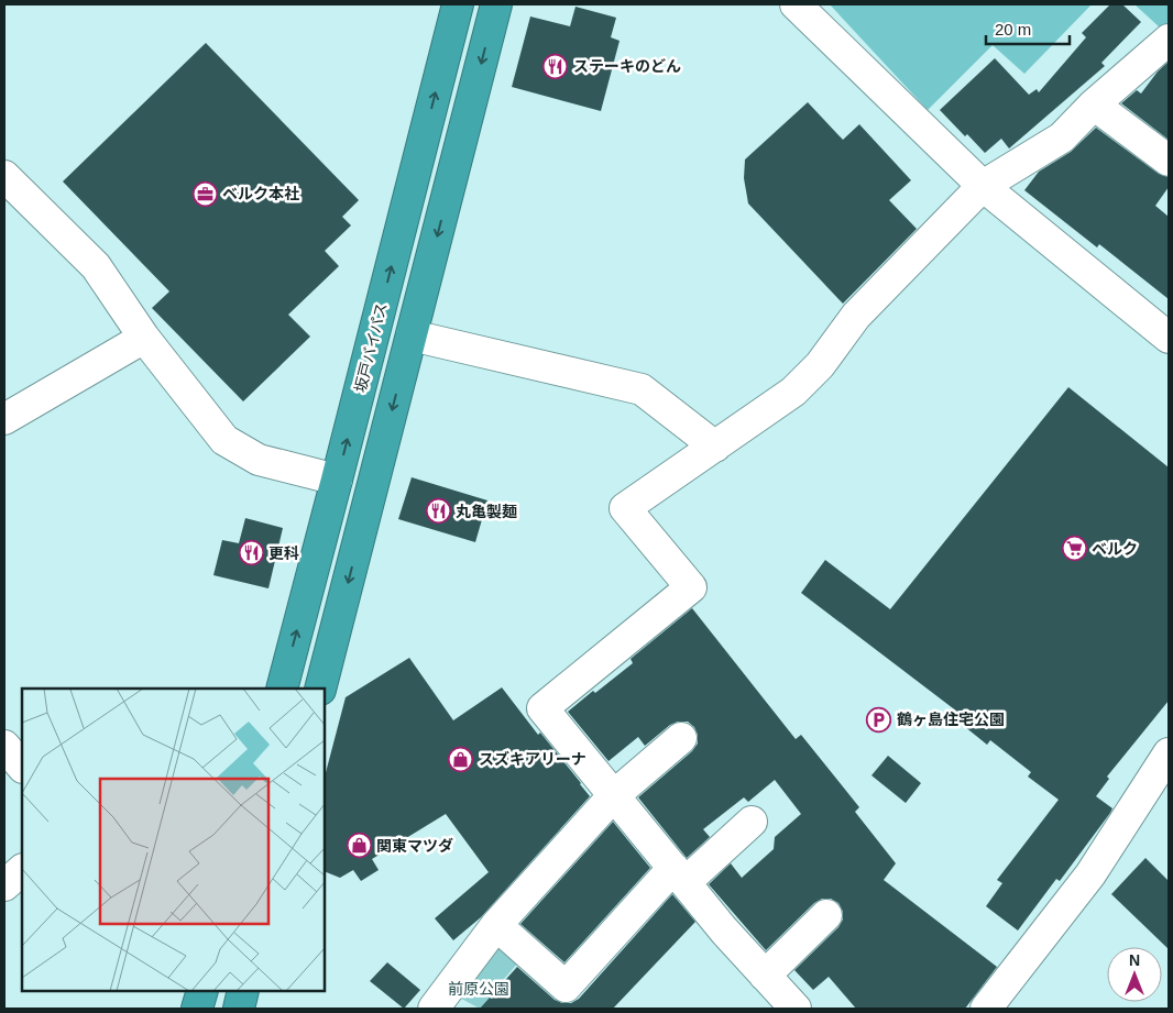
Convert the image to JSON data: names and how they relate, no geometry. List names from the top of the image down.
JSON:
{
  "streets": {
    "highway": ["坂戸バイパス"]
  },
  "parks": ["前原公園"],
  "places": {
    "restaurant": ["ステーキのどん", "丸亀製麺", "更科"],
    "office": ["ベルク本社"],
    "supermarket": ["ベルク"],
    "parking": ["鶴ヶ島住宅公園"],
    "shop": ["スズキアリーナ", "関東マツダ"]
  },
  "scale_bar": "20 m",
  "north": "top"
}
